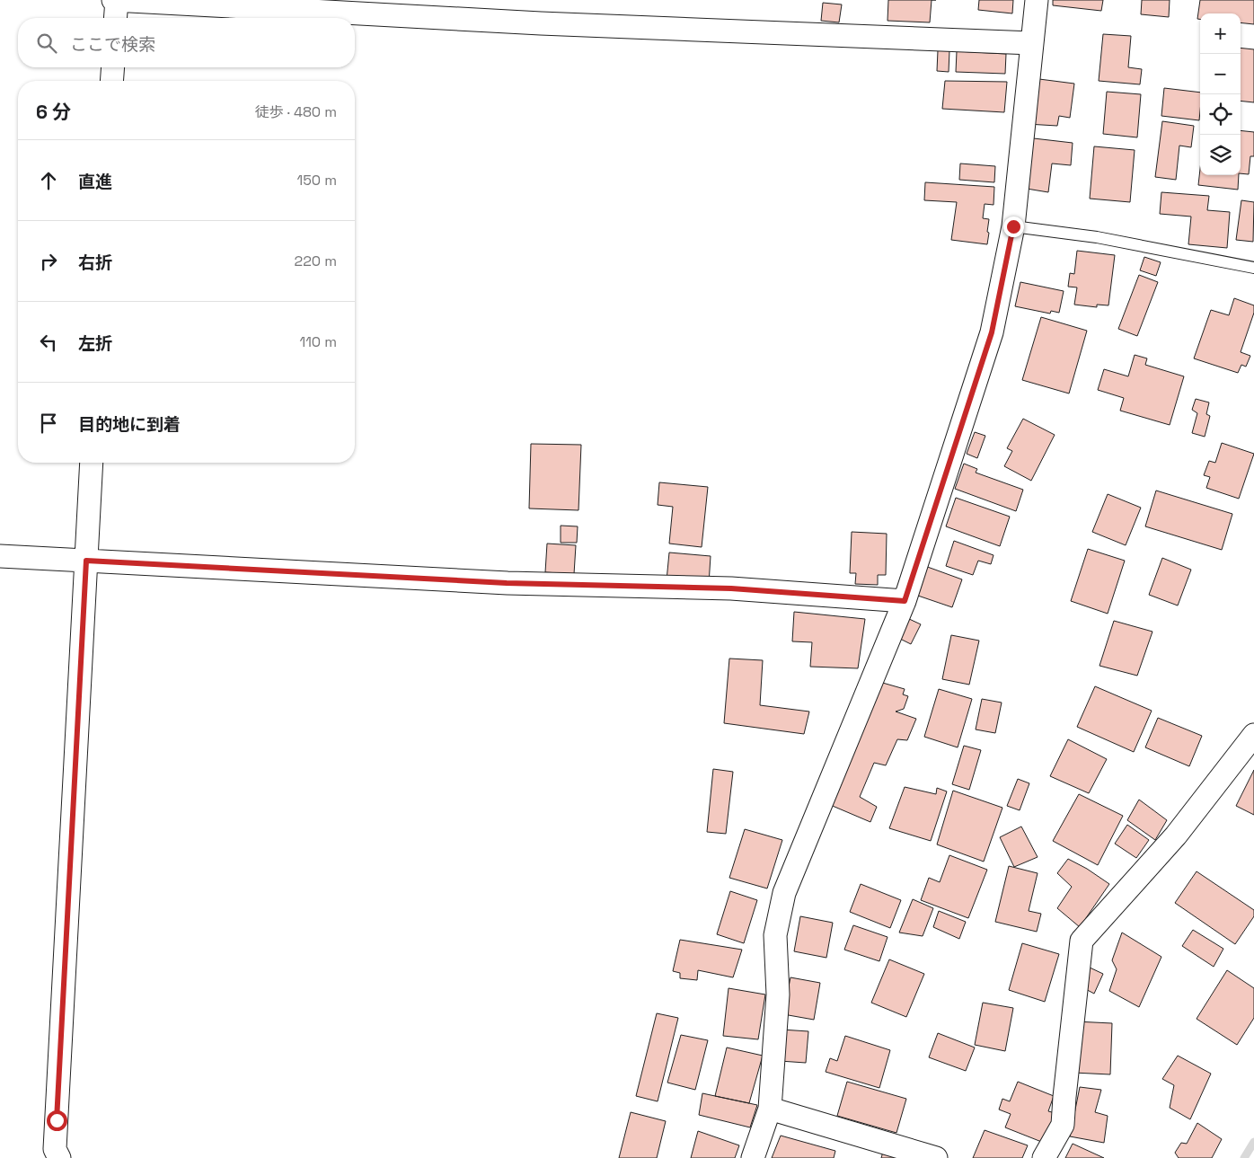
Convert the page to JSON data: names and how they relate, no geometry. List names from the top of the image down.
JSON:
{
  "page": {
    "map_buttons": ["+", "−"],
    "search": "ここで検索",
    "heading": ["6 分", "徒歩 · 480 m"],
    "list": [
      ["直進", "150 m"],
      ["右折", "220 m"],
      ["左折", "110 m"],
      "目的地に到着"
    ]
  }
}
